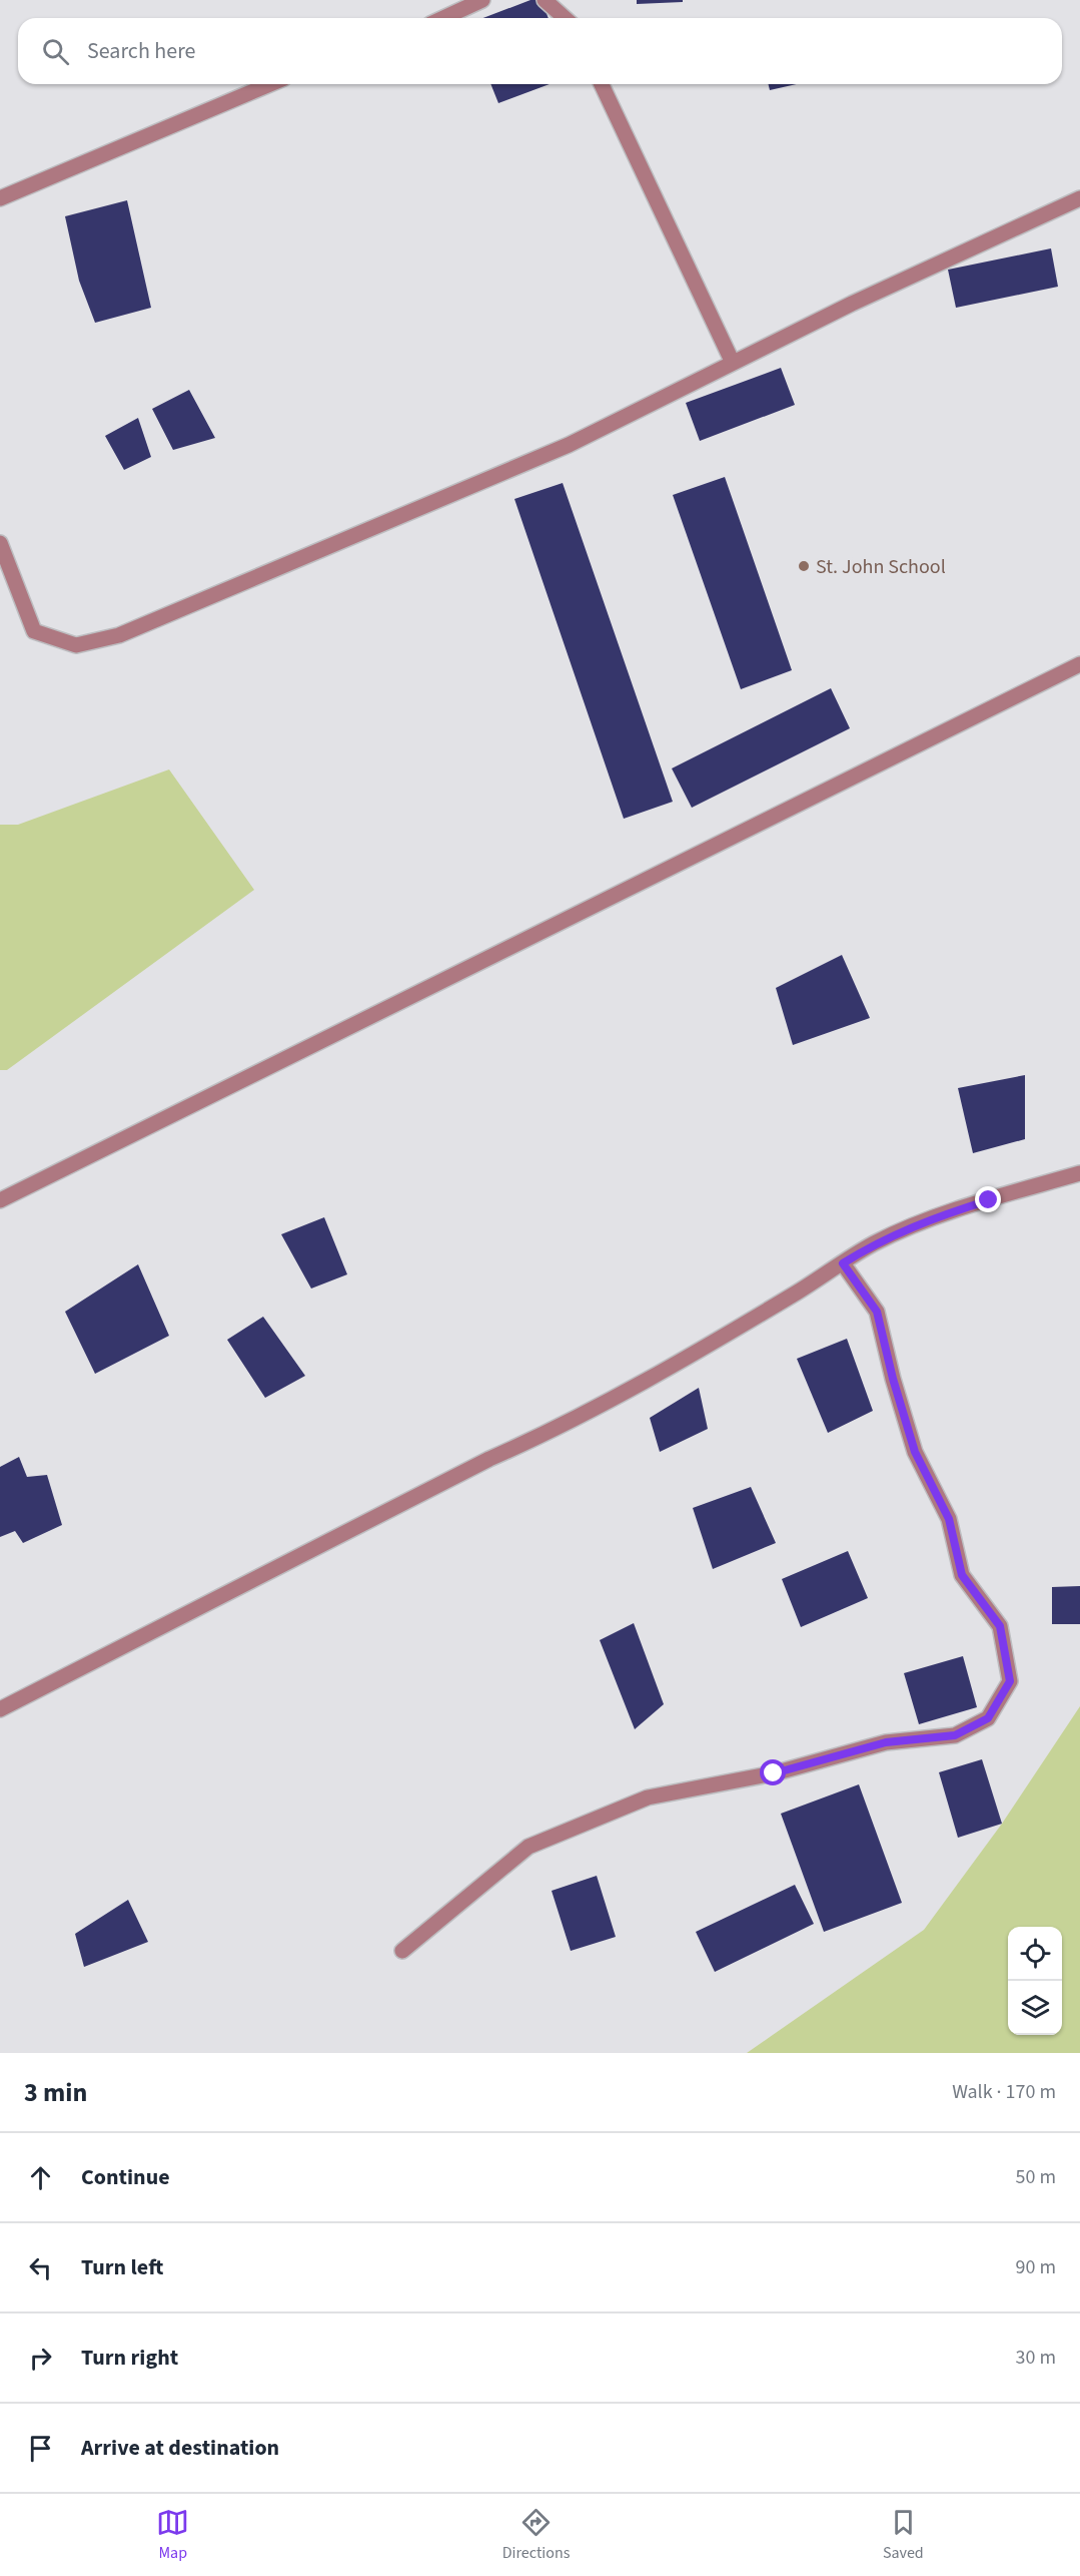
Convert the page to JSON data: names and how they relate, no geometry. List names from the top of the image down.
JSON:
{
  "places": ["St. John School"],
  "page": {
    "search": "Search here",
    "heading": ["3 min", "Walk · 170 m"],
    "list": [
      ["Continue", "50 m"],
      ["Turn left", "90 m"],
      ["Turn right", "30 m"],
      "Arrive at destination"
    ],
    "nav": ["Map", "Directions", "Saved"]
  }
}
